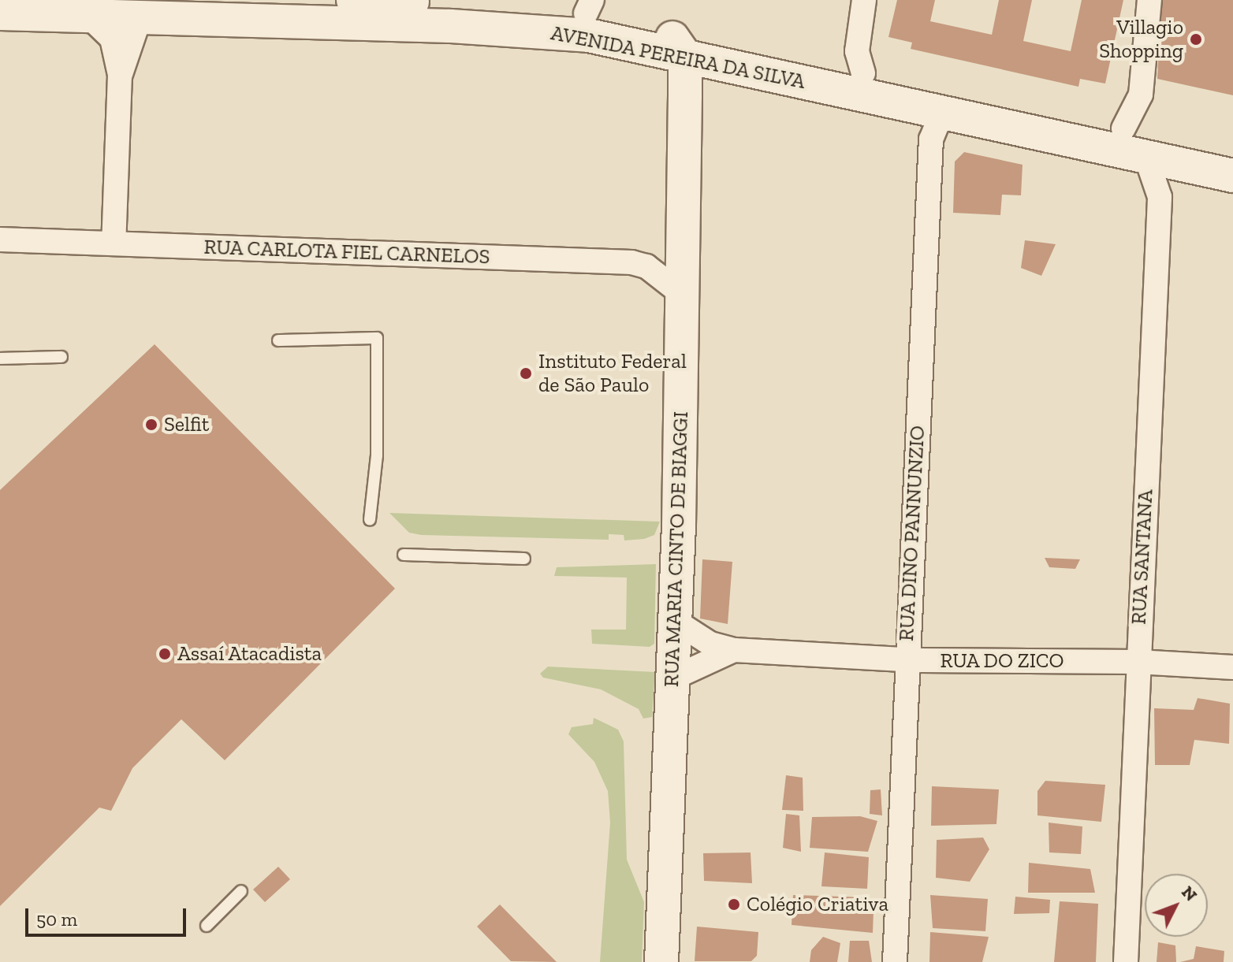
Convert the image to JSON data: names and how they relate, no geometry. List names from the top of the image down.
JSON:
{
  "streets": {
    "main road": ["AVENIDA PEREIRA DA SILVA", "RUA MARIA CINTO DE BIAGGI"],
    "street": [
      "RUA CARLOTA FIEL CARNELOS",
      "RUA DINO PANNUNZIO",
      "RUA SANTANA",
      "RUA DO ZICO"
    ]
  },
  "crossings": [
    ["AVENIDA PEREIRA DA SILVA", "RUA DINO PANNUNZIO"],
    ["AVENIDA PEREIRA DA SILVA", "RUA MARIA CINTO DE BIAGGI"],
    ["AVENIDA PEREIRA DA SILVA", "RUA SANTANA"],
    ["RUA CARLOTA FIEL CARNELOS", "RUA MARIA CINTO DE BIAGGI"],
    ["RUA DINO PANNUNZIO", "RUA DO ZICO"],
    ["RUA MARIA CINTO DE BIAGGI", "RUA DO ZICO"],
    ["RUA SANTANA", "RUA DO ZICO"]
  ],
  "places": [
    "Villagio Shopping",
    "Instituto Federal de São Paulo",
    "Selfit",
    "Assaí Atacadista",
    "Colégio Criativa"
  ],
  "scale_bar": "50 m",
  "north": "top right"
}
